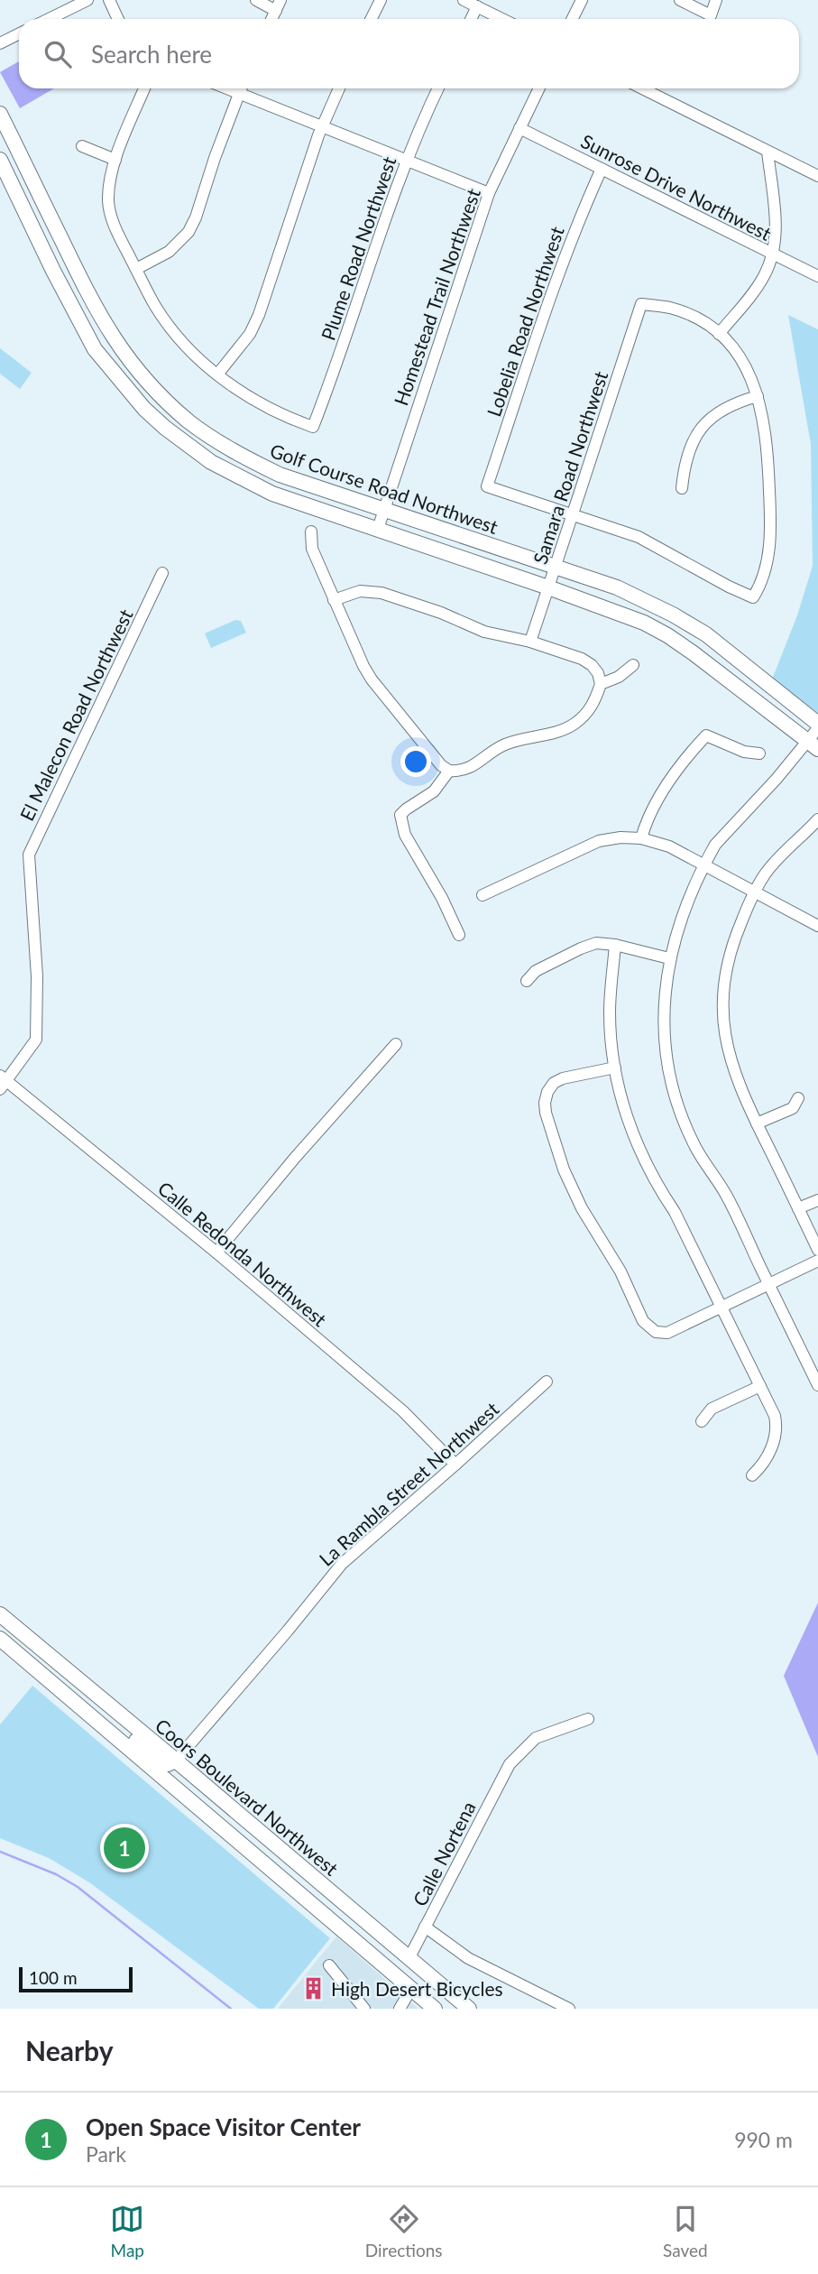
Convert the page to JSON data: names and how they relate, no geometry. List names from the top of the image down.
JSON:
{
  "streets": {
    "main road": ["Golf Course Road Northwest", "Coors Boulevard Northwest"],
    "street": [
      "Sunrose Drive Northwest",
      "Plume Road Northwest",
      "Homestead Trail Northwest",
      "Lobelia Road Northwest",
      "Samara Road Northwest",
      "El Malecon Road Northwest",
      "Calle Redonda Northwest",
      "La Rambla Street Northwest",
      "Calle Nortena"
    ]
  },
  "crossings": [
    ["Sunrose Drive Northwest", "Homestead Trail Northwest"],
    ["Sunrose Drive Northwest", "Lobelia Road Northwest"],
    ["Homestead Trail Northwest", "Golf Course Road Northwest"],
    ["Lobelia Road Northwest", "Samara Road Northwest"],
    ["Samara Road Northwest", "Golf Course Road Northwest"],
    ["El Malecon Road Northwest", "Calle Redonda Northwest"],
    ["Calle Redonda Northwest", "La Rambla Street Northwest"],
    ["La Rambla Street Northwest", "Coors Boulevard Northwest"]
  ],
  "places": {
    "building": ["High Desert Bicycles"]
  },
  "scale_bar": "100 m",
  "page": {
    "search": "Search here",
    "pins": "1",
    "scale": "100 m",
    "heading": "Nearby",
    "list": [
      {
        "mark": "1",
        "name": "Open Space Visitor Center",
        "note": "Park",
        "value": "990 m"
      }
    ],
    "nav": ["Map", "Directions", "Saved"]
  }
}
